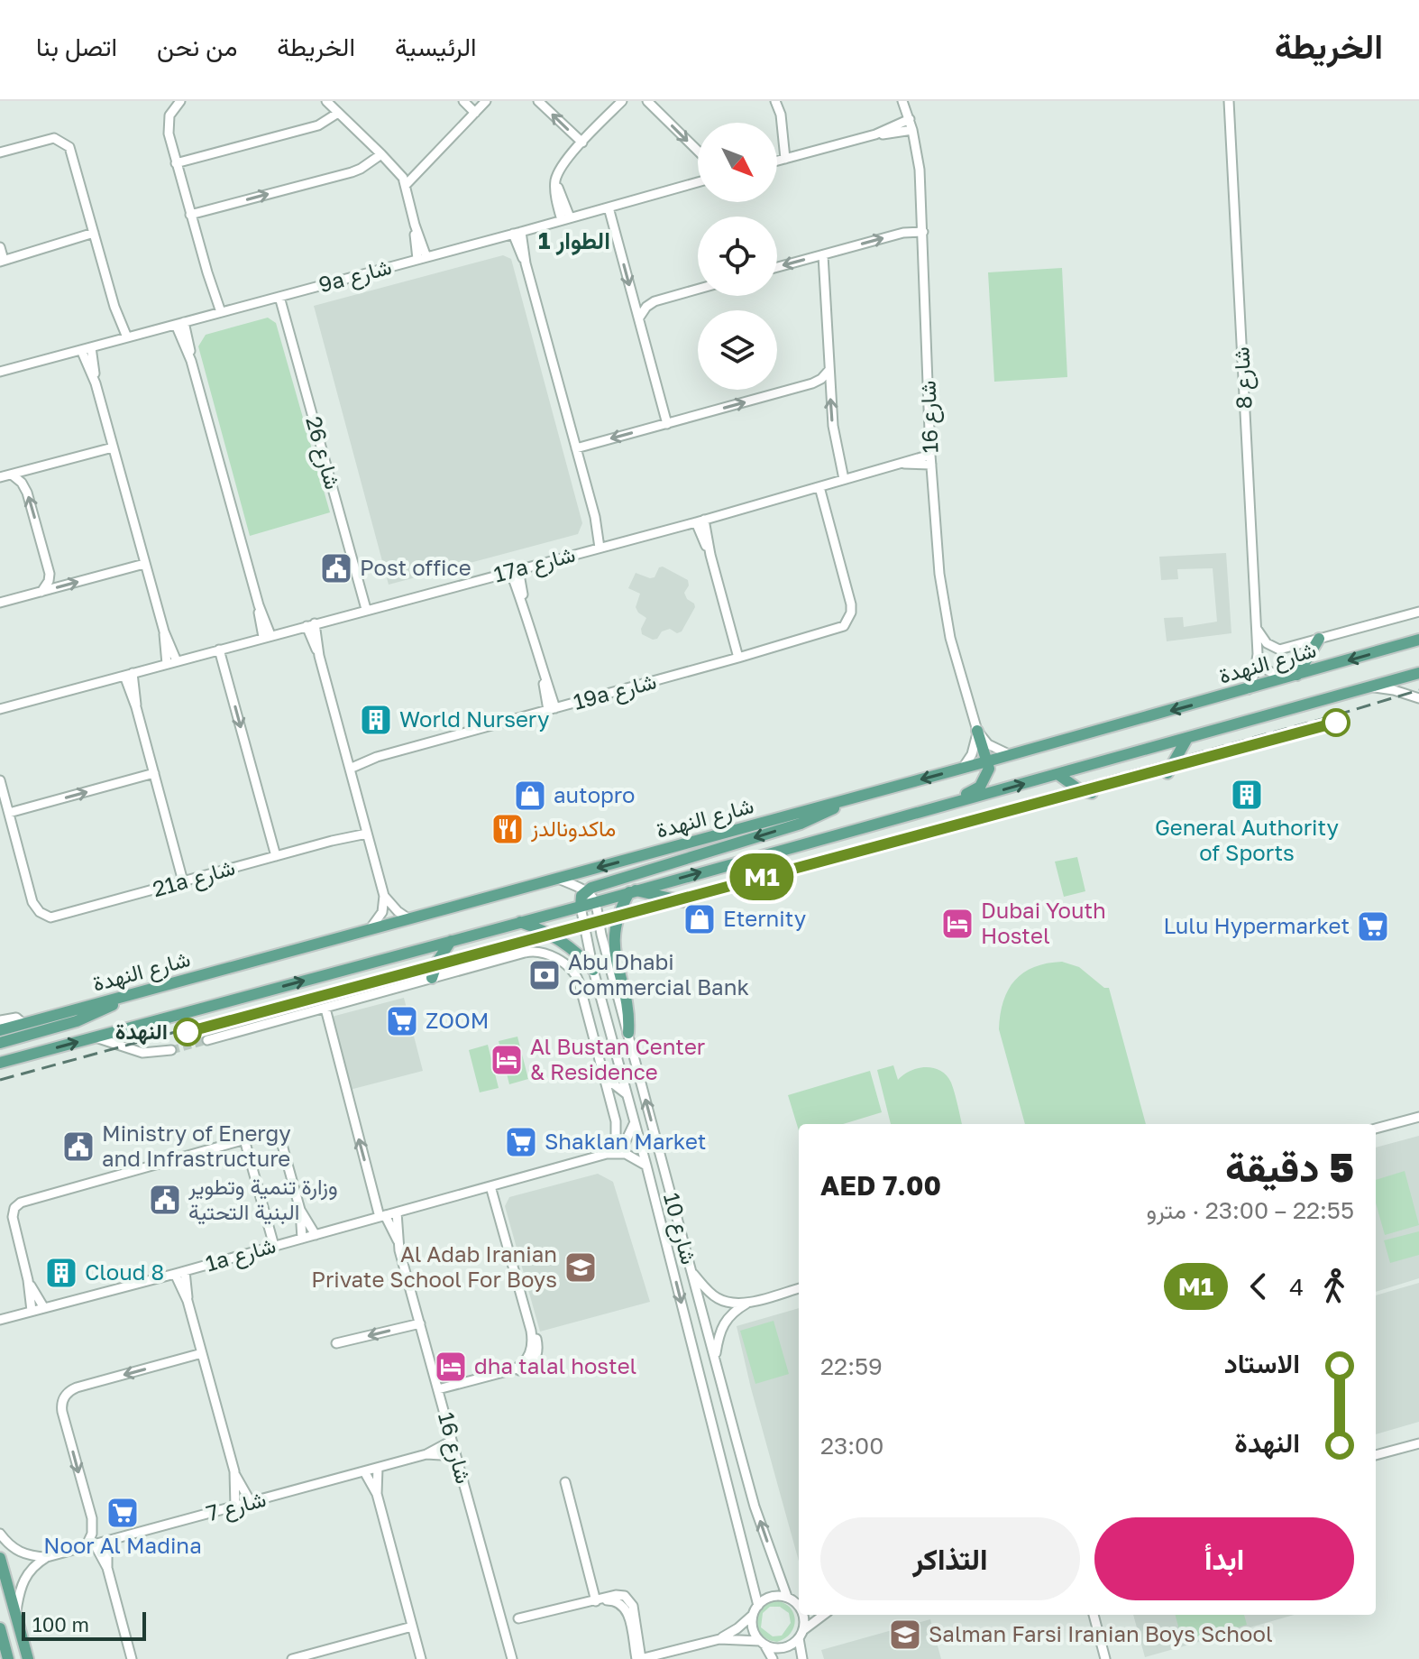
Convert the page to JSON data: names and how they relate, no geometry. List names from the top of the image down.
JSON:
{
  "streets": {
    "main road": ["شارع النهدة"],
    "street": [
      "9a شارع",
      "شارع 8",
      "شارع 16",
      "شارع 26",
      "17a شارع",
      "19a شارع",
      "21a شارع",
      "شارع 10",
      "1a شارع",
      "شارع 7"
    ]
  },
  "crossings": [
    ["9a شارع", "شارع 26"],
    ["شارع 8", "شارع النهدة"],
    ["شارع 16", "17a شارع"],
    ["شارع 16", "1a شارع"],
    ["شارع 16", "شارع 7"],
    ["شارع 26", "17a شارع"],
    ["17a شارع", "19a شارع"],
    ["شارع 10", "1a شارع"]
  ],
  "districts": ["الطوار 1"],
  "places": {
    "public building": ["Post office", "Ministry of Energy and Infrastructure", "وزارة تنمية وتطوير البنية التحتية"],
    "building": ["World Nursery", "General Authority of Sports", "Cloud 8"],
    "shop": ["autopro", "Eternity"],
    "restaurant": ["ماكدونالدز"],
    "hotel": ["Dubai Youth Hostel", "Al Bustan Center & Residence", "dha talal hostel"],
    "supermarket": [
      "Lulu Hypermarket",
      "ZOOM",
      "Shaklan Market",
      "Noor Al Madina"
    ],
    "bank": ["Abu Dhabi Commercial Bank"],
    "other": ["النهدة"],
    "school or university": ["Al Adab Iranian Private School For Boys", "Salman Farsi Iranian Boys School"]
  },
  "lines": ["metro line M1"],
  "scale_bar": "100 m",
  "north": "bottom right",
  "page": {
    "header": "الخريطة",
    "nav": [
      "الرئيسية",
      "الخريطة",
      "من نحن",
      "اتصل بنا"
    ],
    "on_map": "M1",
    "heading": ["5 دقيقة", "22:55 – 23:00 · مترو", "AED 7.00"],
    "legs": ["4", "M1"],
    "list": [
      {
        "name": "الاستاد",
        "value": "22:59"
      },
      {
        "name": "النهدة",
        "value": "23:00"
      }
    ],
    "buttons": ["ابدأ", "التذاكر"],
    "scale": "100 m"
  }
}
